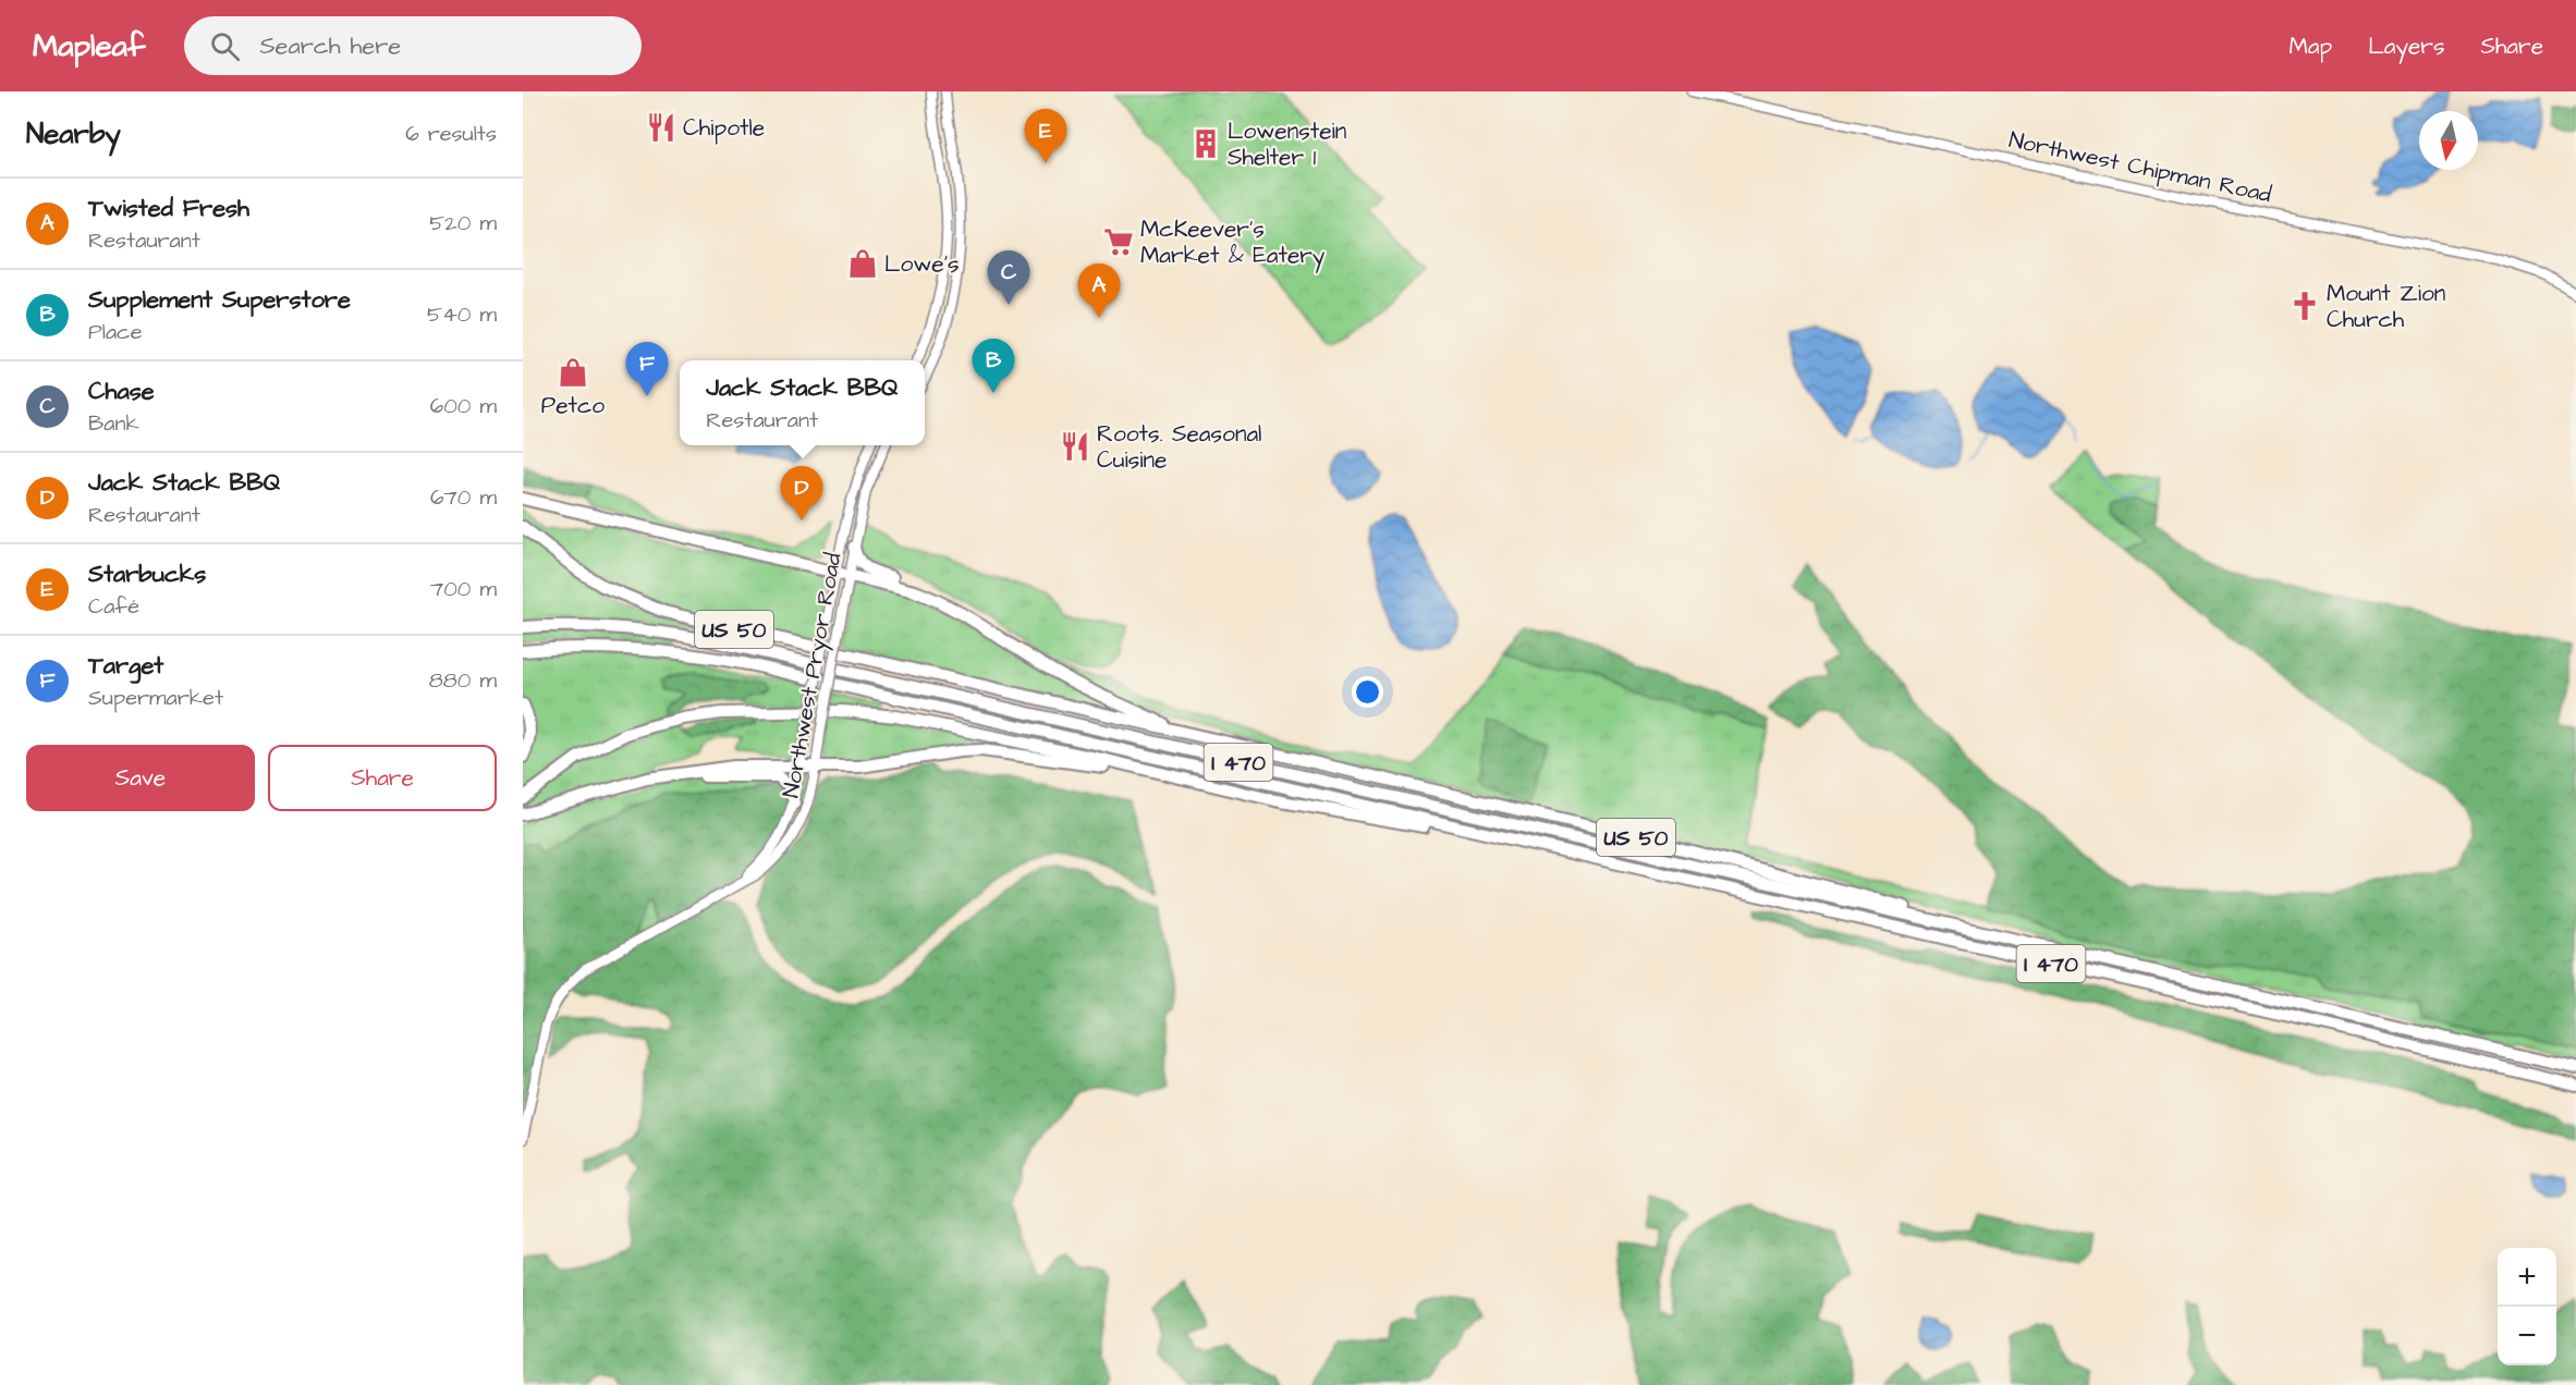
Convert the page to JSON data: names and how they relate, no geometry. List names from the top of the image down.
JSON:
{
  "streets": {
    "highway": ["US 50", "I 470"],
    "main road": ["Northwest Chipman Road", "Northwest Pryor Road"]
  },
  "crossings": [
    ["US 50", "I 470"]
  ],
  "places": {
    "restaurant": ["Chipotle", "Roots. Seasonal Cuisine"],
    "building": ["Lowenstein Shelter 1"],
    "supermarket": ["McKeever's Market & Eatery"],
    "shop": ["Lowe's", "Petco"],
    "church": ["Mount Zion Church"]
  },
  "north": "bottom",
  "page": {
    "header": "Mapleaf",
    "search": "Search here",
    "nav": ["Map", "Layers", "Share"],
    "heading": ["Nearby", "6 results"],
    "pins": [
      "E",
      "C",
      "A",
      "B",
      "F",
      "D"
    ],
    "list": [
      {
        "mark": "A",
        "name": "Twisted Fresh",
        "note": "Restaurant",
        "value": "520 m"
      },
      {
        "mark": "B",
        "name": "Supplement Superstore",
        "note": "Place",
        "value": "540 m"
      },
      {
        "mark": "C",
        "name": "Chase",
        "note": "Bank",
        "value": "600 m"
      },
      {
        "mark": "D",
        "name": "Jack Stack BBQ",
        "note": "Restaurant",
        "value": "670 m"
      },
      {
        "mark": "E",
        "name": "Starbucks",
        "note": "Café",
        "value": "700 m"
      },
      {
        "mark": "F",
        "name": "Target",
        "note": "Supermarket",
        "value": "880 m"
      }
    ],
    "popup": ["Jack Stack BBQ", "Restaurant"],
    "buttons": ["Save", "Share"],
    "map_buttons": ["+", "−"]
  }
}
